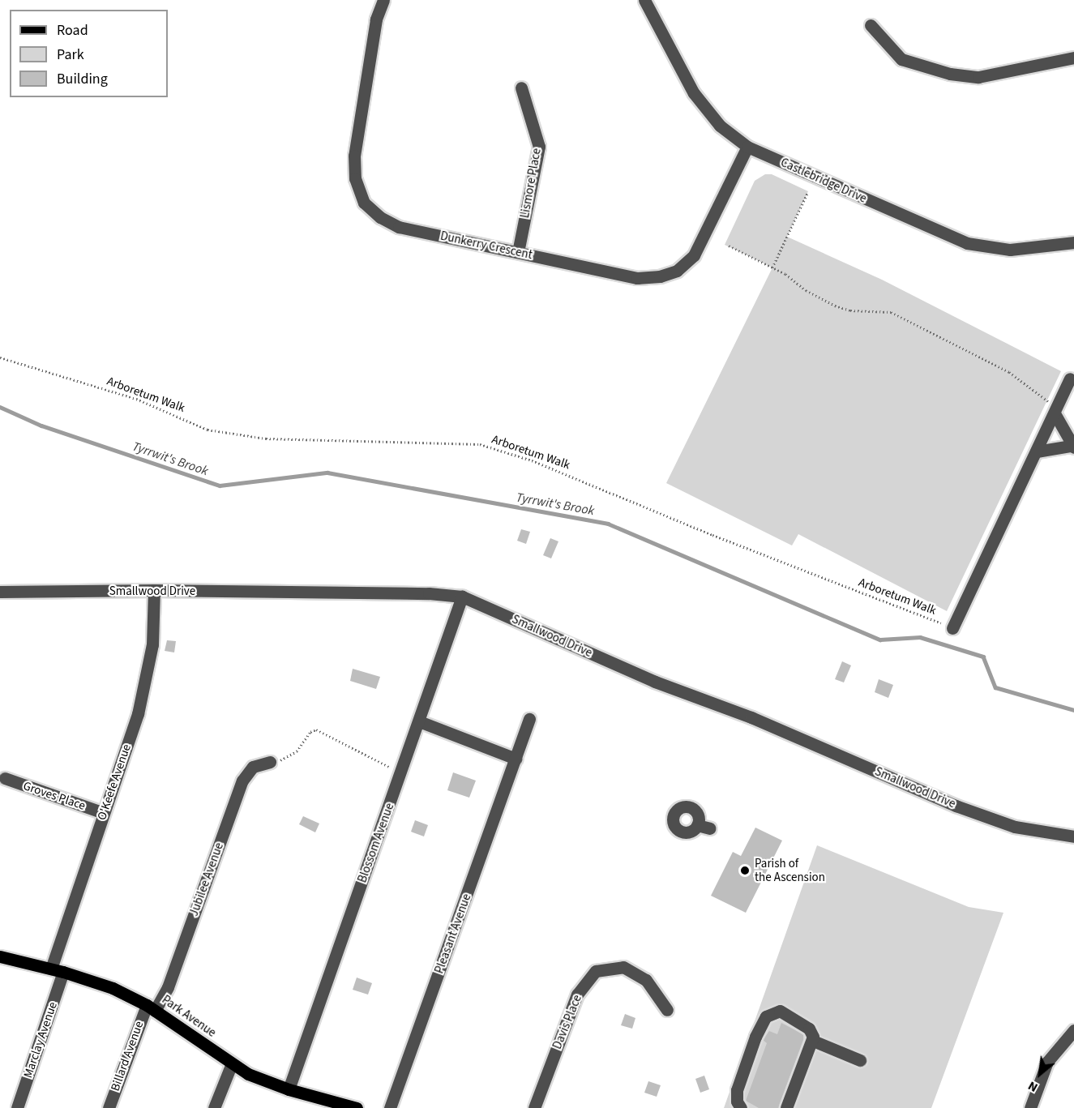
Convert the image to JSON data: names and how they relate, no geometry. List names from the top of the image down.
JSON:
{
  "streets": {
    "main road": ["Park Avenue"],
    "street": [
      "Castlebridge Drive",
      "Lismore Place",
      "Dunkerry Crescent",
      "Smallwood Drive",
      "O'Keefe Avenue",
      "Groves Place",
      "Blossom Avenue",
      "Jubilee Avenue",
      "Pleasant Avenue",
      "Davis Place",
      "Marclay Avenue",
      "Billard Avenue"
    ],
    "path": ["Arboretum Walk"]
  },
  "crossings": [
    ["Castlebridge Drive", "Dunkerry Crescent"],
    ["Lismore Place", "Dunkerry Crescent"],
    ["Smallwood Drive", "O'Keefe Avenue"],
    ["Smallwood Drive", "Blossom Avenue"],
    ["O'Keefe Avenue", "Groves Place"],
    ["O'Keefe Avenue", "Park Avenue"],
    ["O'Keefe Avenue", "Marclay Avenue"],
    ["Blossom Avenue", "Park Avenue"],
    ["Jubilee Avenue", "Park Avenue"],
    ["Jubilee Avenue", "Billard Avenue"],
    ["Park Avenue", "Marclay Avenue"],
    ["Park Avenue", "Billard Avenue"]
  ],
  "water": ["Tyrrwit's Brook"],
  "places": ["Parish of the Ascension"],
  "legend": ["Road", "Park", "Building"],
  "north": "bottom left"
}
